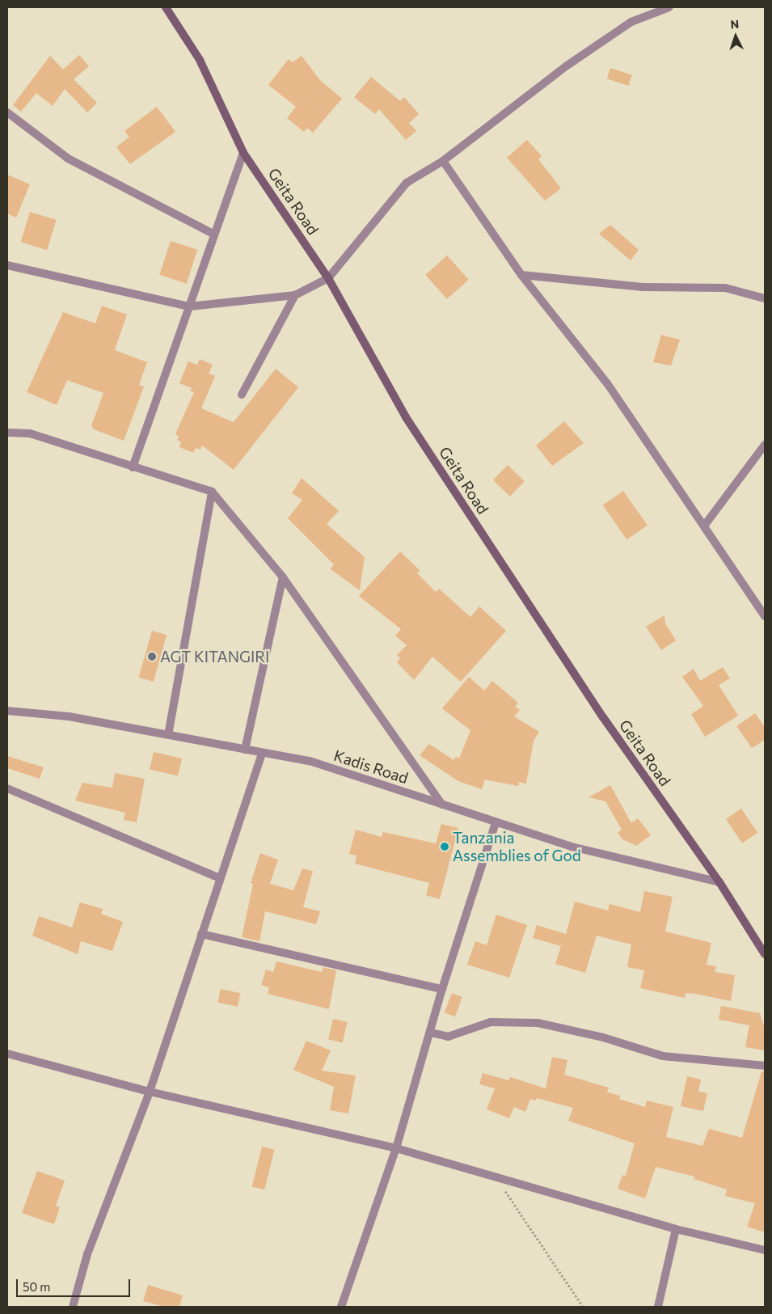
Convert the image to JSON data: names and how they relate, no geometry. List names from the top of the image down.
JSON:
{
  "streets": {
    "main road": ["Geita Road"],
    "street": ["Kadis Road"]
  },
  "crossings": [
    ["Geita Road", "Kadis Road"]
  ],
  "places": ["AGT KITANGIRI", "Tanzania Assemblies of God"],
  "scale_bar": "50 m",
  "north": "top"
}
